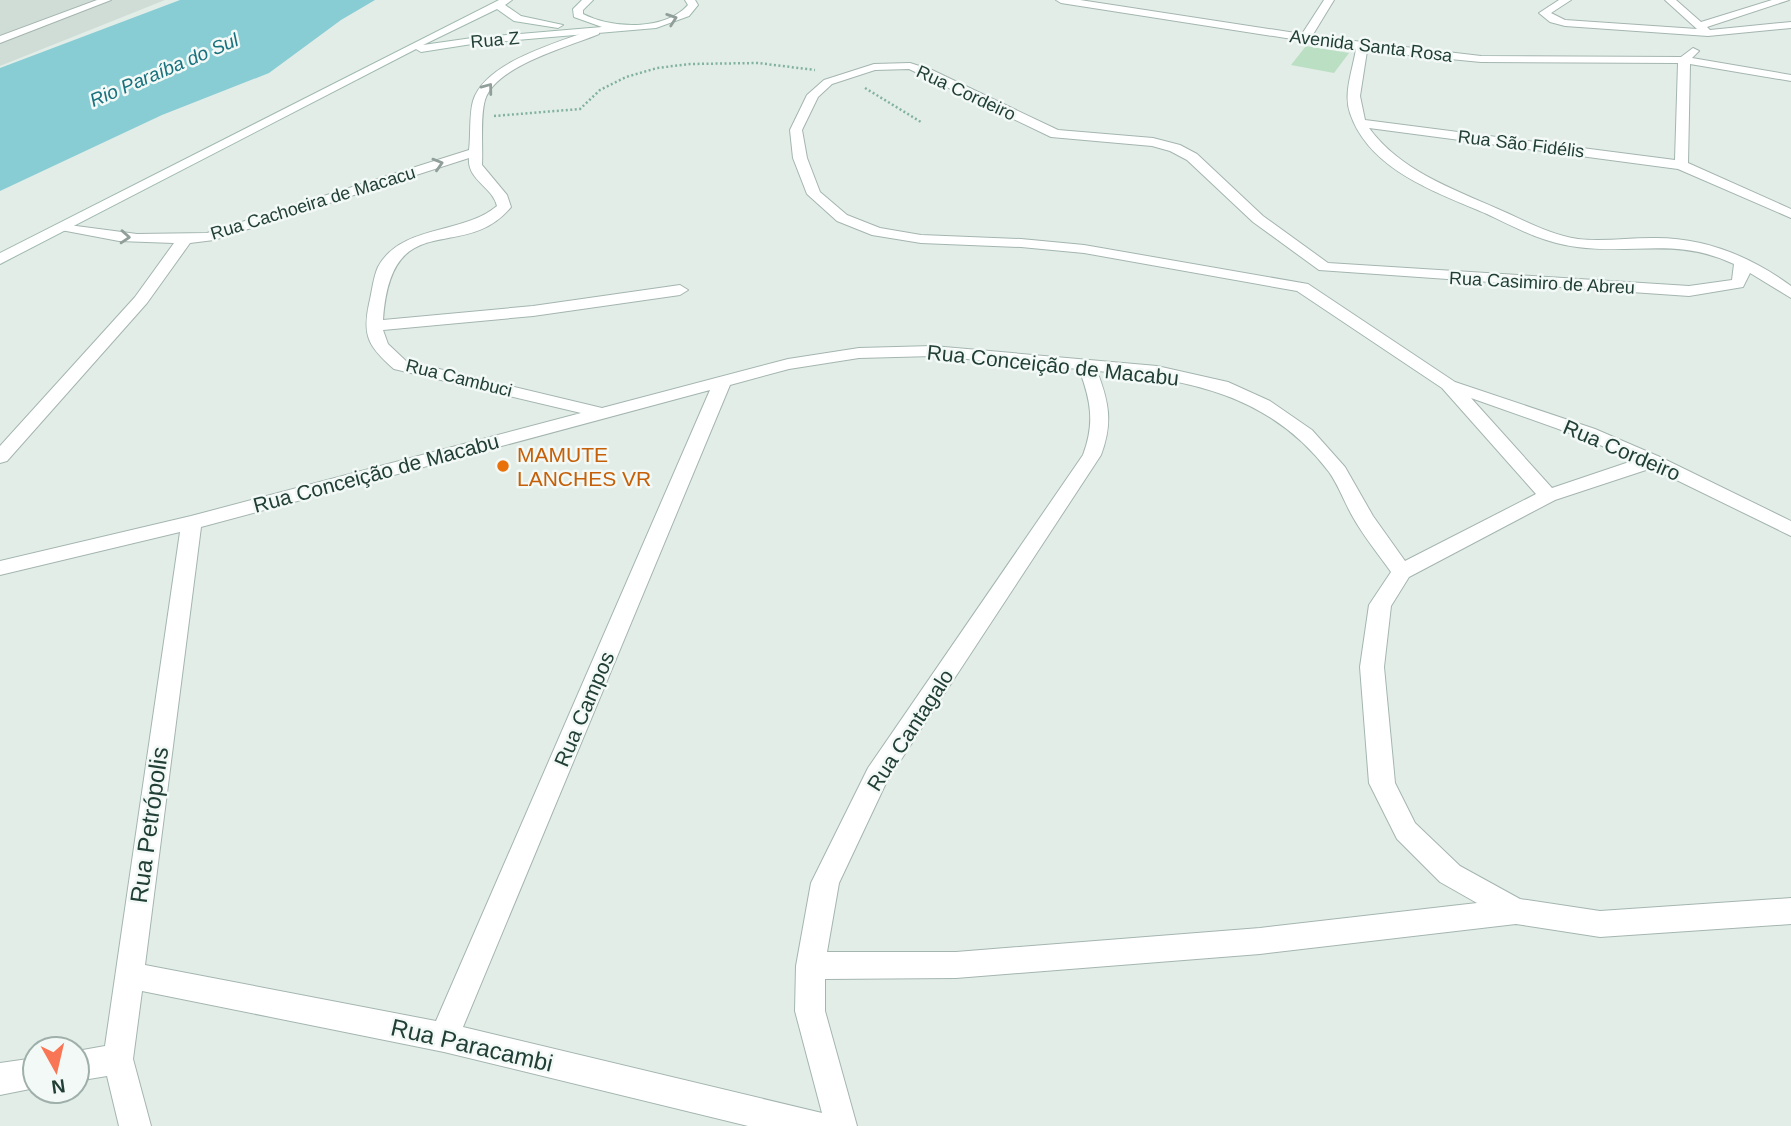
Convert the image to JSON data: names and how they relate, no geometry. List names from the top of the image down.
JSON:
{
  "streets": {
    "street": [
      "Rua Z",
      "Avenida Santa Rosa",
      "Rua Cordeiro",
      "Rua São Fidélis",
      "Rua Cachoeira de Macacu",
      "Rua Casimiro de Abreu",
      "Rua Conceição de Macabu",
      "Rua Cambuci",
      "Rua Campos",
      "Rua Cantagalo",
      "Rua Petrópolis",
      "Rua Paracambi"
    ]
  },
  "crossings": [
    ["Rua Cordeiro", "Rua Casimiro de Abreu"],
    ["Rua Conceição de Macabu", "Rua Cambuci"],
    ["Rua Conceição de Macabu", "Rua Campos"],
    ["Rua Conceição de Macabu", "Rua Cantagalo"],
    ["Rua Conceição de Macabu", "Rua Petrópolis"],
    ["Rua Campos", "Rua Paracambi"],
    ["Rua Petrópolis", "Rua Paracambi"]
  ],
  "water": ["Rio Paraíba do Sul"],
  "places": ["MAMUTE LANCHES VR"],
  "north": "bottom"
}
